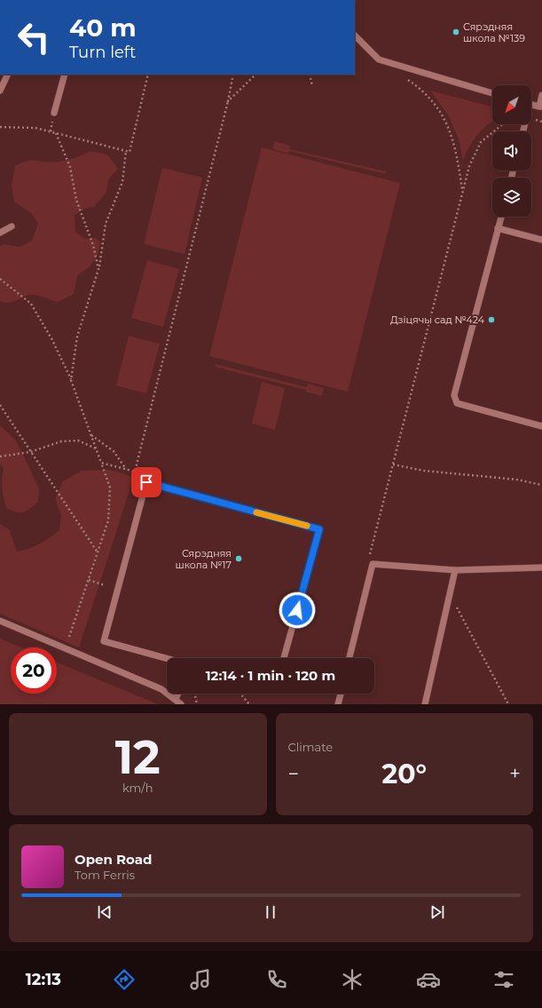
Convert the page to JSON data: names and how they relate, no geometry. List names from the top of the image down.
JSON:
{
  "places": ["Сярэдняя школа №139", "Дзіцячы сад №424", "Сярэдняя школа №17"],
  "north": "bottom left",
  "page": {
    "turn": ["40 m", "Turn left"],
    "limit": "20",
    "trip": "12:14 · 1 min · 120 m",
    "tile": [
      ["12", "km/h"],
      "Climate"
    ],
    "heat": ["−", "20°", "+"],
    "song": ["Open Road", "Tom Ferris"],
    "tabs": "12:13"
  }
}
